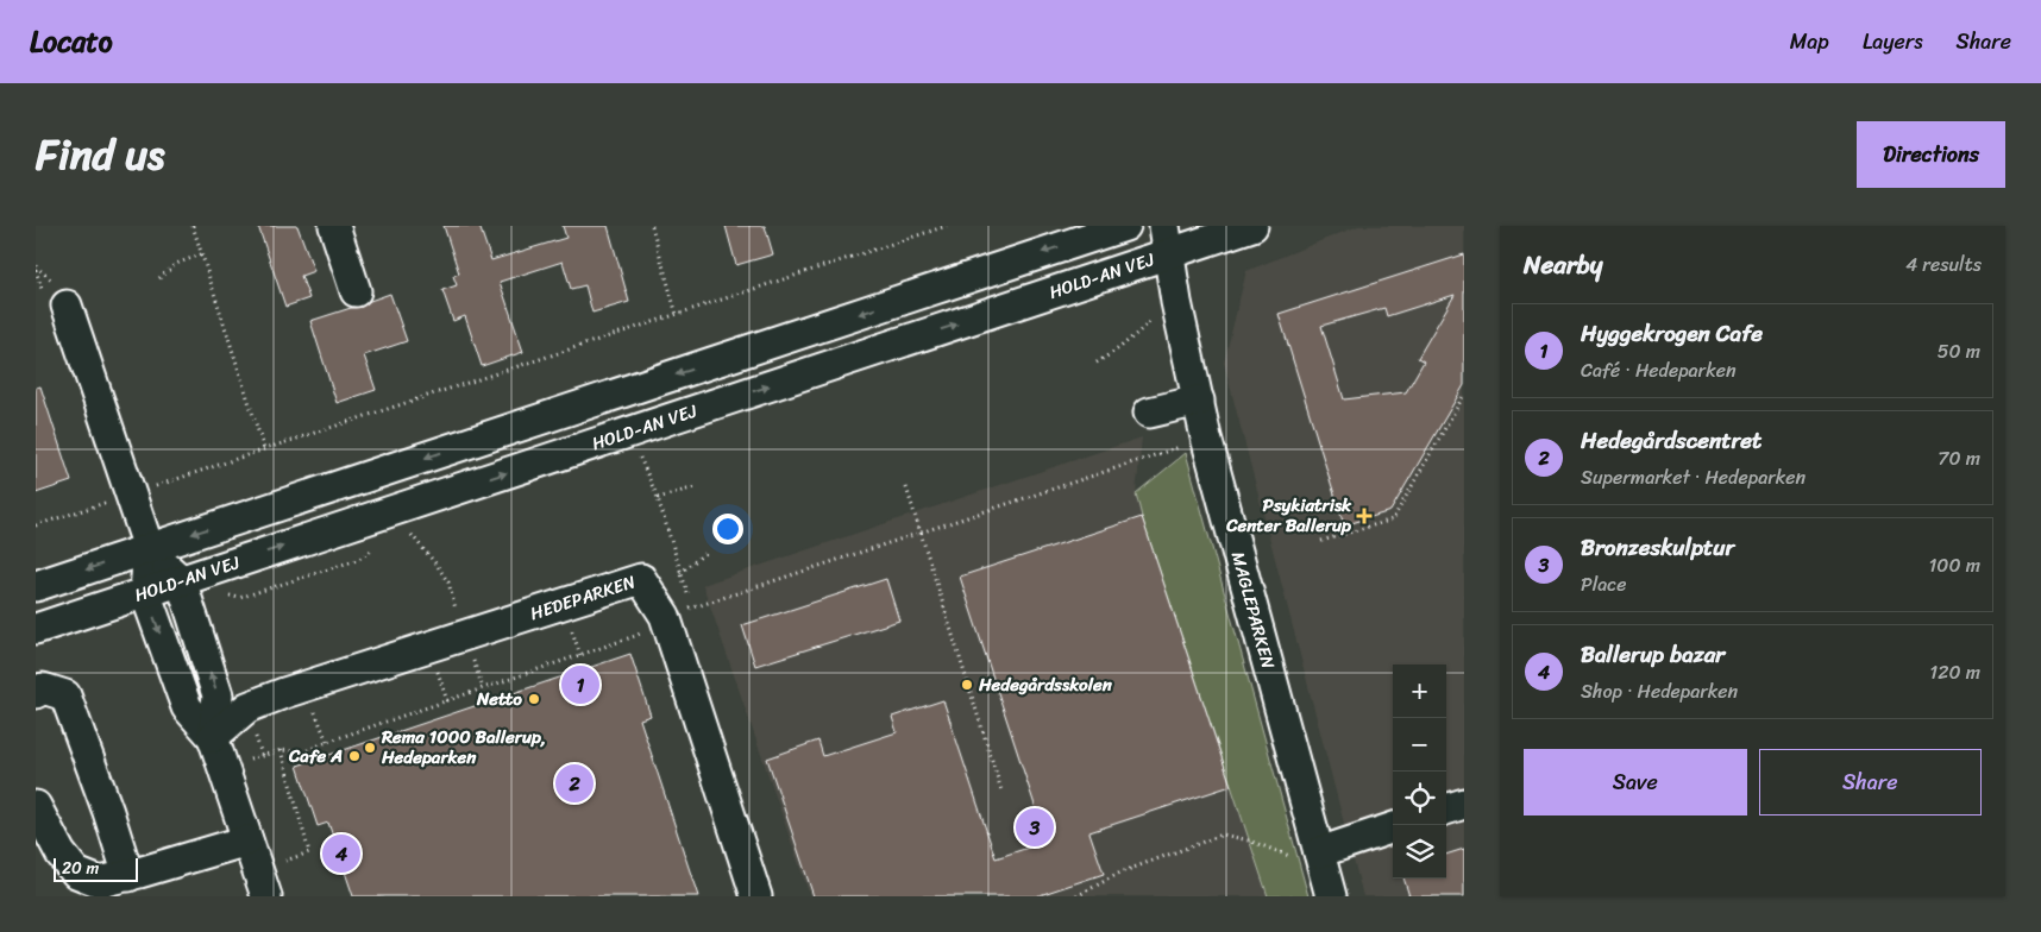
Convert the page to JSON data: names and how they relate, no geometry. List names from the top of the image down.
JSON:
{
  "streets": {
    "street": ["HOLD-AN VEJ", "HEDEPARKEN", "MAGLEPARKEN"]
  },
  "crossings": [
    ["HOLD-AN VEJ", "MAGLEPARKEN"]
  ],
  "places": {
    "health": ["Psykiatrisk Center Ballerup"],
    "other": [
      "Hedegårdsskolen",
      "Netto",
      "Rema 1000 Ballerup, Hedeparken",
      "Cafe A"
    ]
  },
  "scale_bar": "20 m",
  "page": {
    "header": "Locato",
    "nav": ["Map", "Layers", "Share"],
    "title": "Find us",
    "buttons": [
      "Directions",
      ["Save", "Share"]
    ],
    "heading": ["Nearby", "4 results"],
    "list": [
      {
        "mark": "1",
        "name": "Hyggekrogen Cafe",
        "note": "Café · Hedeparken",
        "value": "50 m"
      },
      {
        "mark": "2",
        "name": "Hedegårdscentret",
        "note": "Supermarket · Hedeparken",
        "value": "70 m"
      },
      {
        "mark": "3",
        "name": "Bronzeskulptur",
        "note": "Place",
        "value": "100 m"
      },
      {
        "mark": "4",
        "name": "Ballerup bazar",
        "note": "Shop · Hedeparken",
        "value": "120 m"
      }
    ],
    "pins": [
      "1",
      "2",
      "3",
      "4"
    ],
    "map_buttons": ["+", "−"],
    "scale": "20 m"
  }
}
